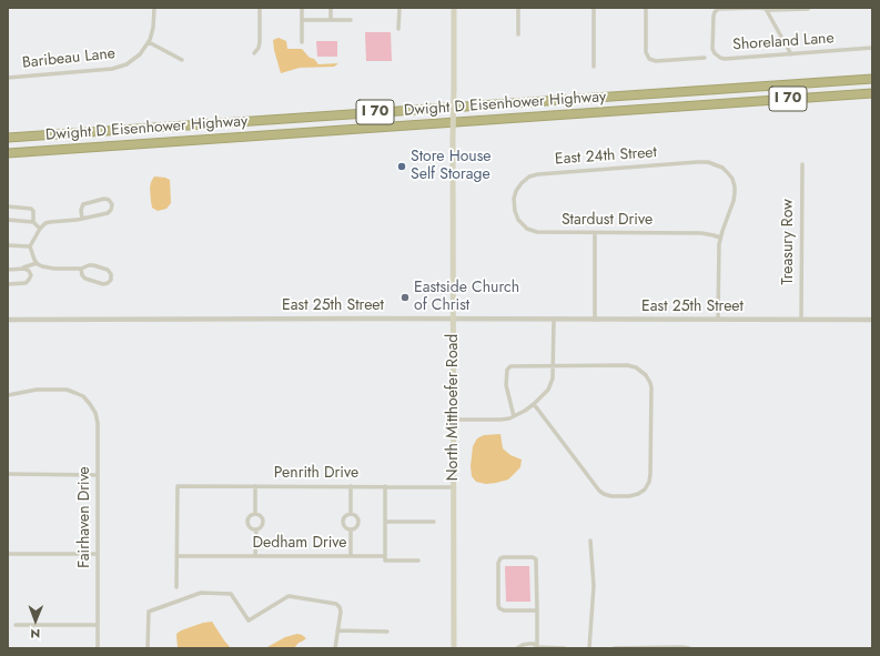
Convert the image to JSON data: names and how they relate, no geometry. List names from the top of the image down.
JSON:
{
  "streets": {
    "highway": ["I 70", "Dwight D Eisenhower Highway"],
    "main road": ["North Mitthoefer Road"],
    "street": [
      "Shoreland Lane",
      "Baribeau Lane",
      "East 24th Street",
      "Stardust Drive",
      "Treasury Row",
      "East 25th Street",
      "Penrith Drive",
      "Fairhaven Drive",
      "Dedham Drive"
    ]
  },
  "crossings": [
    ["East 24th Street", "Stardust Drive"],
    ["Treasury Row", "East 25th Street"],
    ["East 25th Street", "North Mitthoefer Road"],
    ["North Mitthoefer Road", "Penrith Drive"],
    ["Penrith Drive", "Dedham Drive"]
  ],
  "places": ["Store House Self Storage", "Eastside Church of Christ"],
  "north": "bottom"
}
